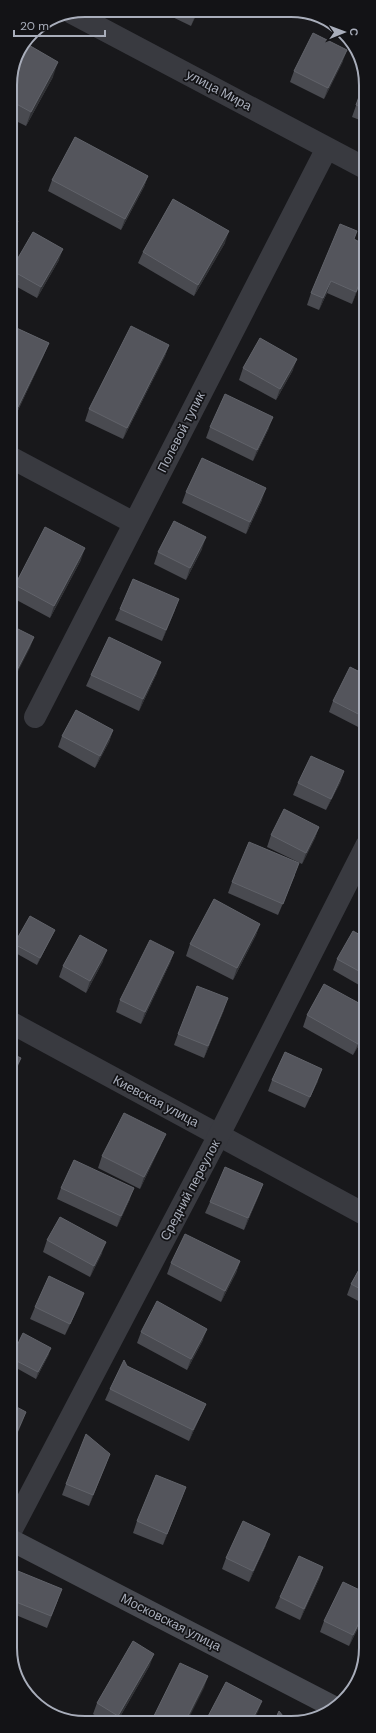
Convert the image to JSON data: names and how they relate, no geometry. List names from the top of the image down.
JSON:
{
  "streets": {
    "main road": ["Московская улица"],
    "street": [
      "улица Мира",
      "Полевой тупик",
      "Киевская улица",
      "Средний переулок"
    ]
  },
  "crossings": [
    ["улица Мира", "Полевой тупик"],
    ["Киевская улица", "Средний переулок"]
  ],
  "scale_bar": "20 m",
  "north": "right"
}
